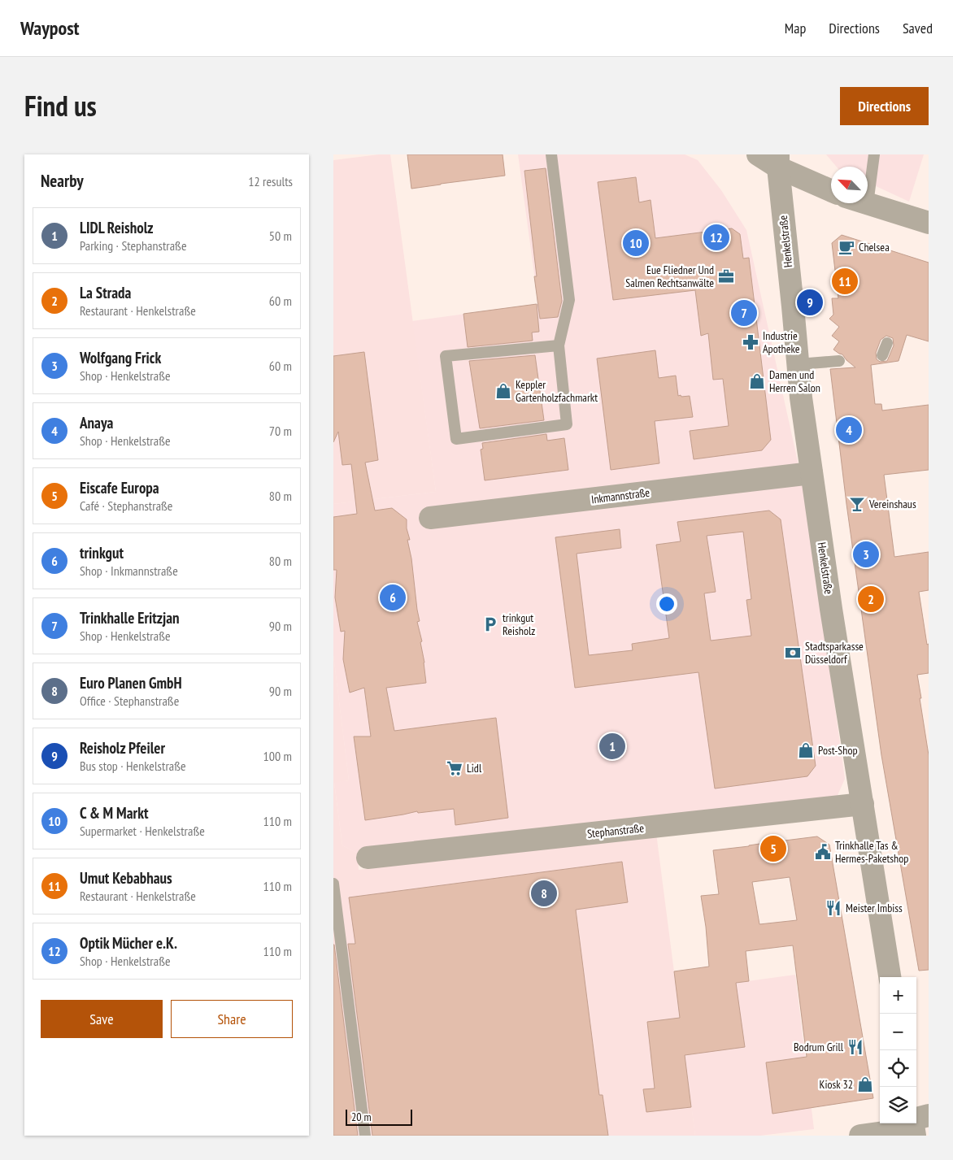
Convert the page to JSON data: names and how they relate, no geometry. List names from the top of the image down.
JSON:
{
  "streets": {
    "street": ["Henkelstraße", "Inkmannstraße", "Stephanstraße"]
  },
  "crossings": [
    ["Henkelstraße", "Inkmannstraße"],
    ["Henkelstraße", "Stephanstraße"]
  ],
  "places": {
    "cafe": ["Chelsea"],
    "office": ["Eue Fliedner Und Salmen Rechtsanwälte"],
    "pharmacy": ["Industrie Apotheke"],
    "shop": [
      "Damen und Herren Salon",
      "Keppler Gartenholzfachmarkt",
      "Post-Shop",
      "Kiosk 32"
    ],
    "bar": ["Vereinshaus"],
    "parking": ["trinkgut Reisholz"],
    "bank": ["Stadtsparkasse Düsseldorf"],
    "supermarket": ["Lidl"],
    "public building": ["Trinkhalle Tas & Hermes-Paketshop"],
    "restaurant": ["Meister Imbiss", "Bodrum Grill"]
  },
  "scale_bar": "20 m",
  "north": "top left",
  "page": {
    "header": "Waypost",
    "nav": ["Map", "Directions", "Saved"],
    "title": "Find us",
    "buttons": [
      "Directions",
      ["Save", "Share"]
    ],
    "heading": ["Nearby", "12 results"],
    "list": [
      {
        "mark": "1",
        "name": "LIDL Reisholz",
        "note": "Parking · Stephanstraße",
        "value": "50 m"
      },
      {
        "mark": "2",
        "name": "La Strada",
        "note": "Restaurant · Henkelstraße",
        "value": "60 m"
      },
      {
        "mark": "3",
        "name": "Wolfgang Frick",
        "note": "Shop · Henkelstraße",
        "value": "60 m"
      },
      {
        "mark": "4",
        "name": "Anaya",
        "note": "Shop · Henkelstraße",
        "value": "70 m"
      },
      {
        "mark": "5",
        "name": "Eiscafe Europa",
        "note": "Café · Stephanstraße",
        "value": "80 m"
      },
      {
        "mark": "6",
        "name": "trinkgut",
        "note": "Shop · Inkmannstraße",
        "value": "80 m"
      },
      {
        "mark": "7",
        "name": "Trinkhalle Eritzjan",
        "note": "Shop · Henkelstraße",
        "value": "90 m"
      },
      {
        "mark": "8",
        "name": "Euro Planen GmbH",
        "note": "Office · Stephanstraße",
        "value": "90 m"
      },
      {
        "mark": "9",
        "name": "Reisholz Pfeiler",
        "note": "Bus stop · Henkelstraße",
        "value": "100 m"
      },
      {
        "mark": "10",
        "name": "C & M Markt",
        "note": "Supermarket · Henkelstraße",
        "value": "110 m"
      },
      {
        "mark": "11",
        "name": "Umut Kebabhaus",
        "note": "Restaurant · Henkelstraße",
        "value": "110 m"
      },
      {
        "mark": "12",
        "name": "Optik Mücher e.K.",
        "note": "Shop · Henkelstraße",
        "value": "110 m"
      }
    ],
    "pins": [
      "12",
      "10",
      "11",
      "9",
      "7",
      "4",
      "3",
      "6",
      "2",
      "1",
      "5",
      "8"
    ],
    "map_buttons": ["+", "−"],
    "scale": "20 m"
  }
}
